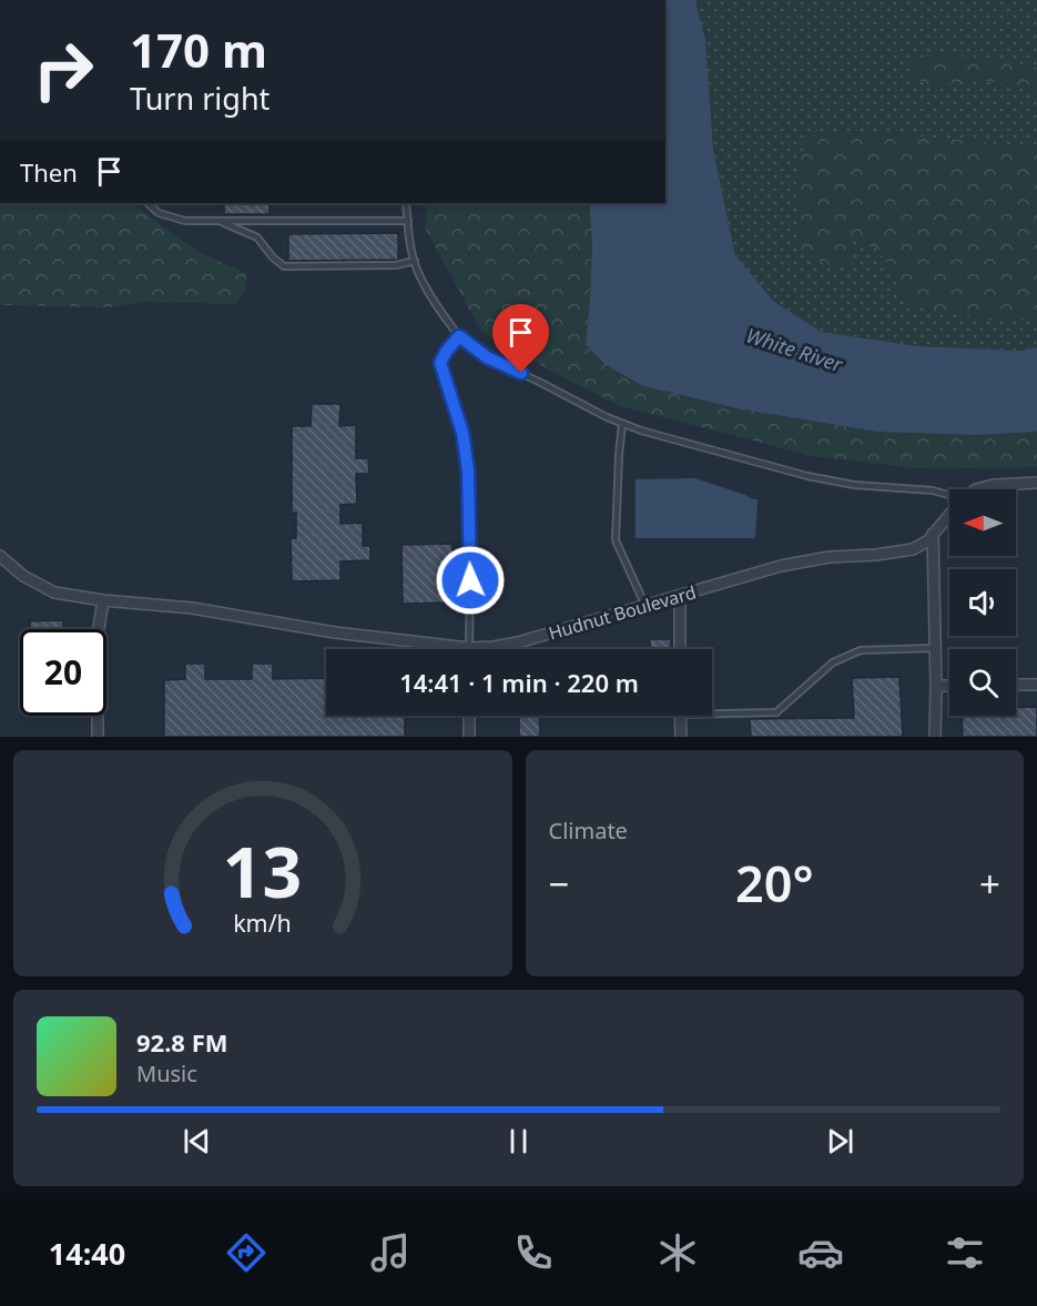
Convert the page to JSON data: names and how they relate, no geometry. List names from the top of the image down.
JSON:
{
  "streets": {
    "street": ["Hudnut Boulevard"]
  },
  "water": ["White River"],
  "north": "left",
  "page": {
    "turn": ["170 m", "Turn right"],
    "then": "Then",
    "limit": "20",
    "trip": "14:41 · 1 min · 220 m",
    "tile": "Climate",
    "heat": ["−", "20°", "+"],
    "song": ["92.8 FM", "Music"],
    "tabs": "14:40",
    "gauge": ["13", "km/h"]
  }
}
